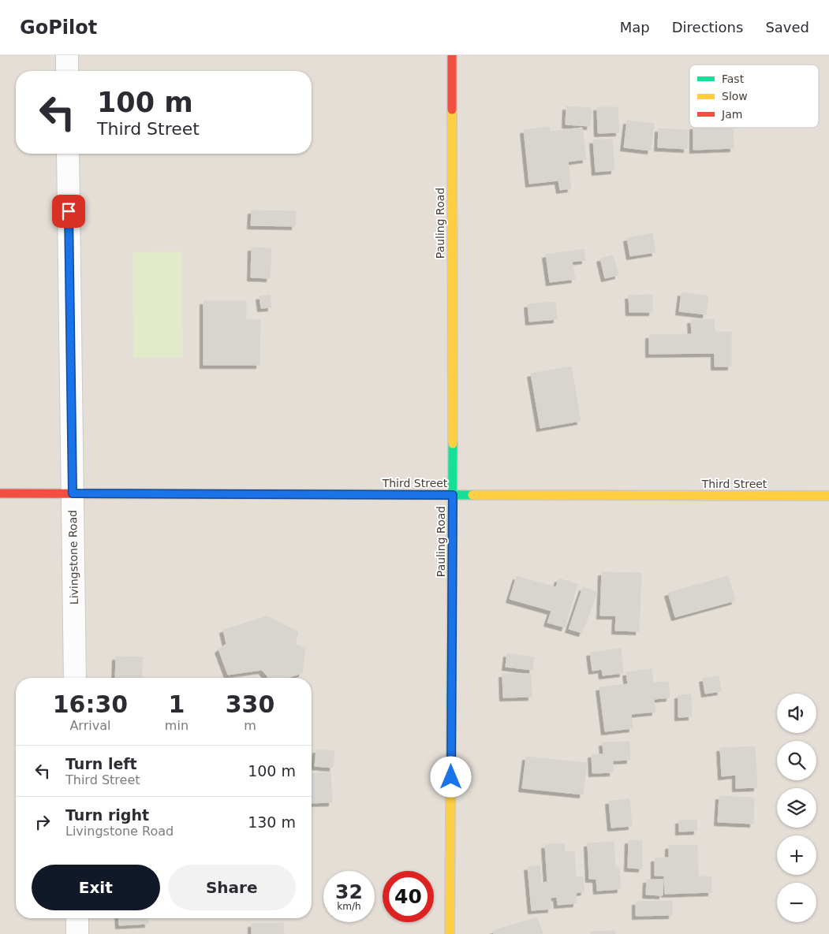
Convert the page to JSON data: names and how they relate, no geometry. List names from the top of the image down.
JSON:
{
  "streets": {
    "street": ["Pauling Road", "Third Street", "Livingstone Road"]
  },
  "crossings": [
    ["Pauling Road", "Third Street"],
    ["Third Street", "Livingstone Road"]
  ],
  "legend": ["Fast", "Slow", "Jam"],
  "page": {
    "header": "GoPilot",
    "nav": ["Map", "Directions", "Saved"],
    "turn": ["100 m", "Third Street"],
    "eta": [
      "16:30",
      "Arrival",
      "1",
      "min",
      "330",
      "m"
    ],
    "map_buttons": ["+", "−"],
    "list": [
      {
        "name": "Turn left",
        "note": "Third Street",
        "value": "100 m"
      },
      {
        "name": "Turn right",
        "note": "Livingstone Road",
        "value": "130 m"
      }
    ],
    "buttons": ["Exit", "Share"],
    "speed": "32 km/h",
    "limit": "40"
  }
}
